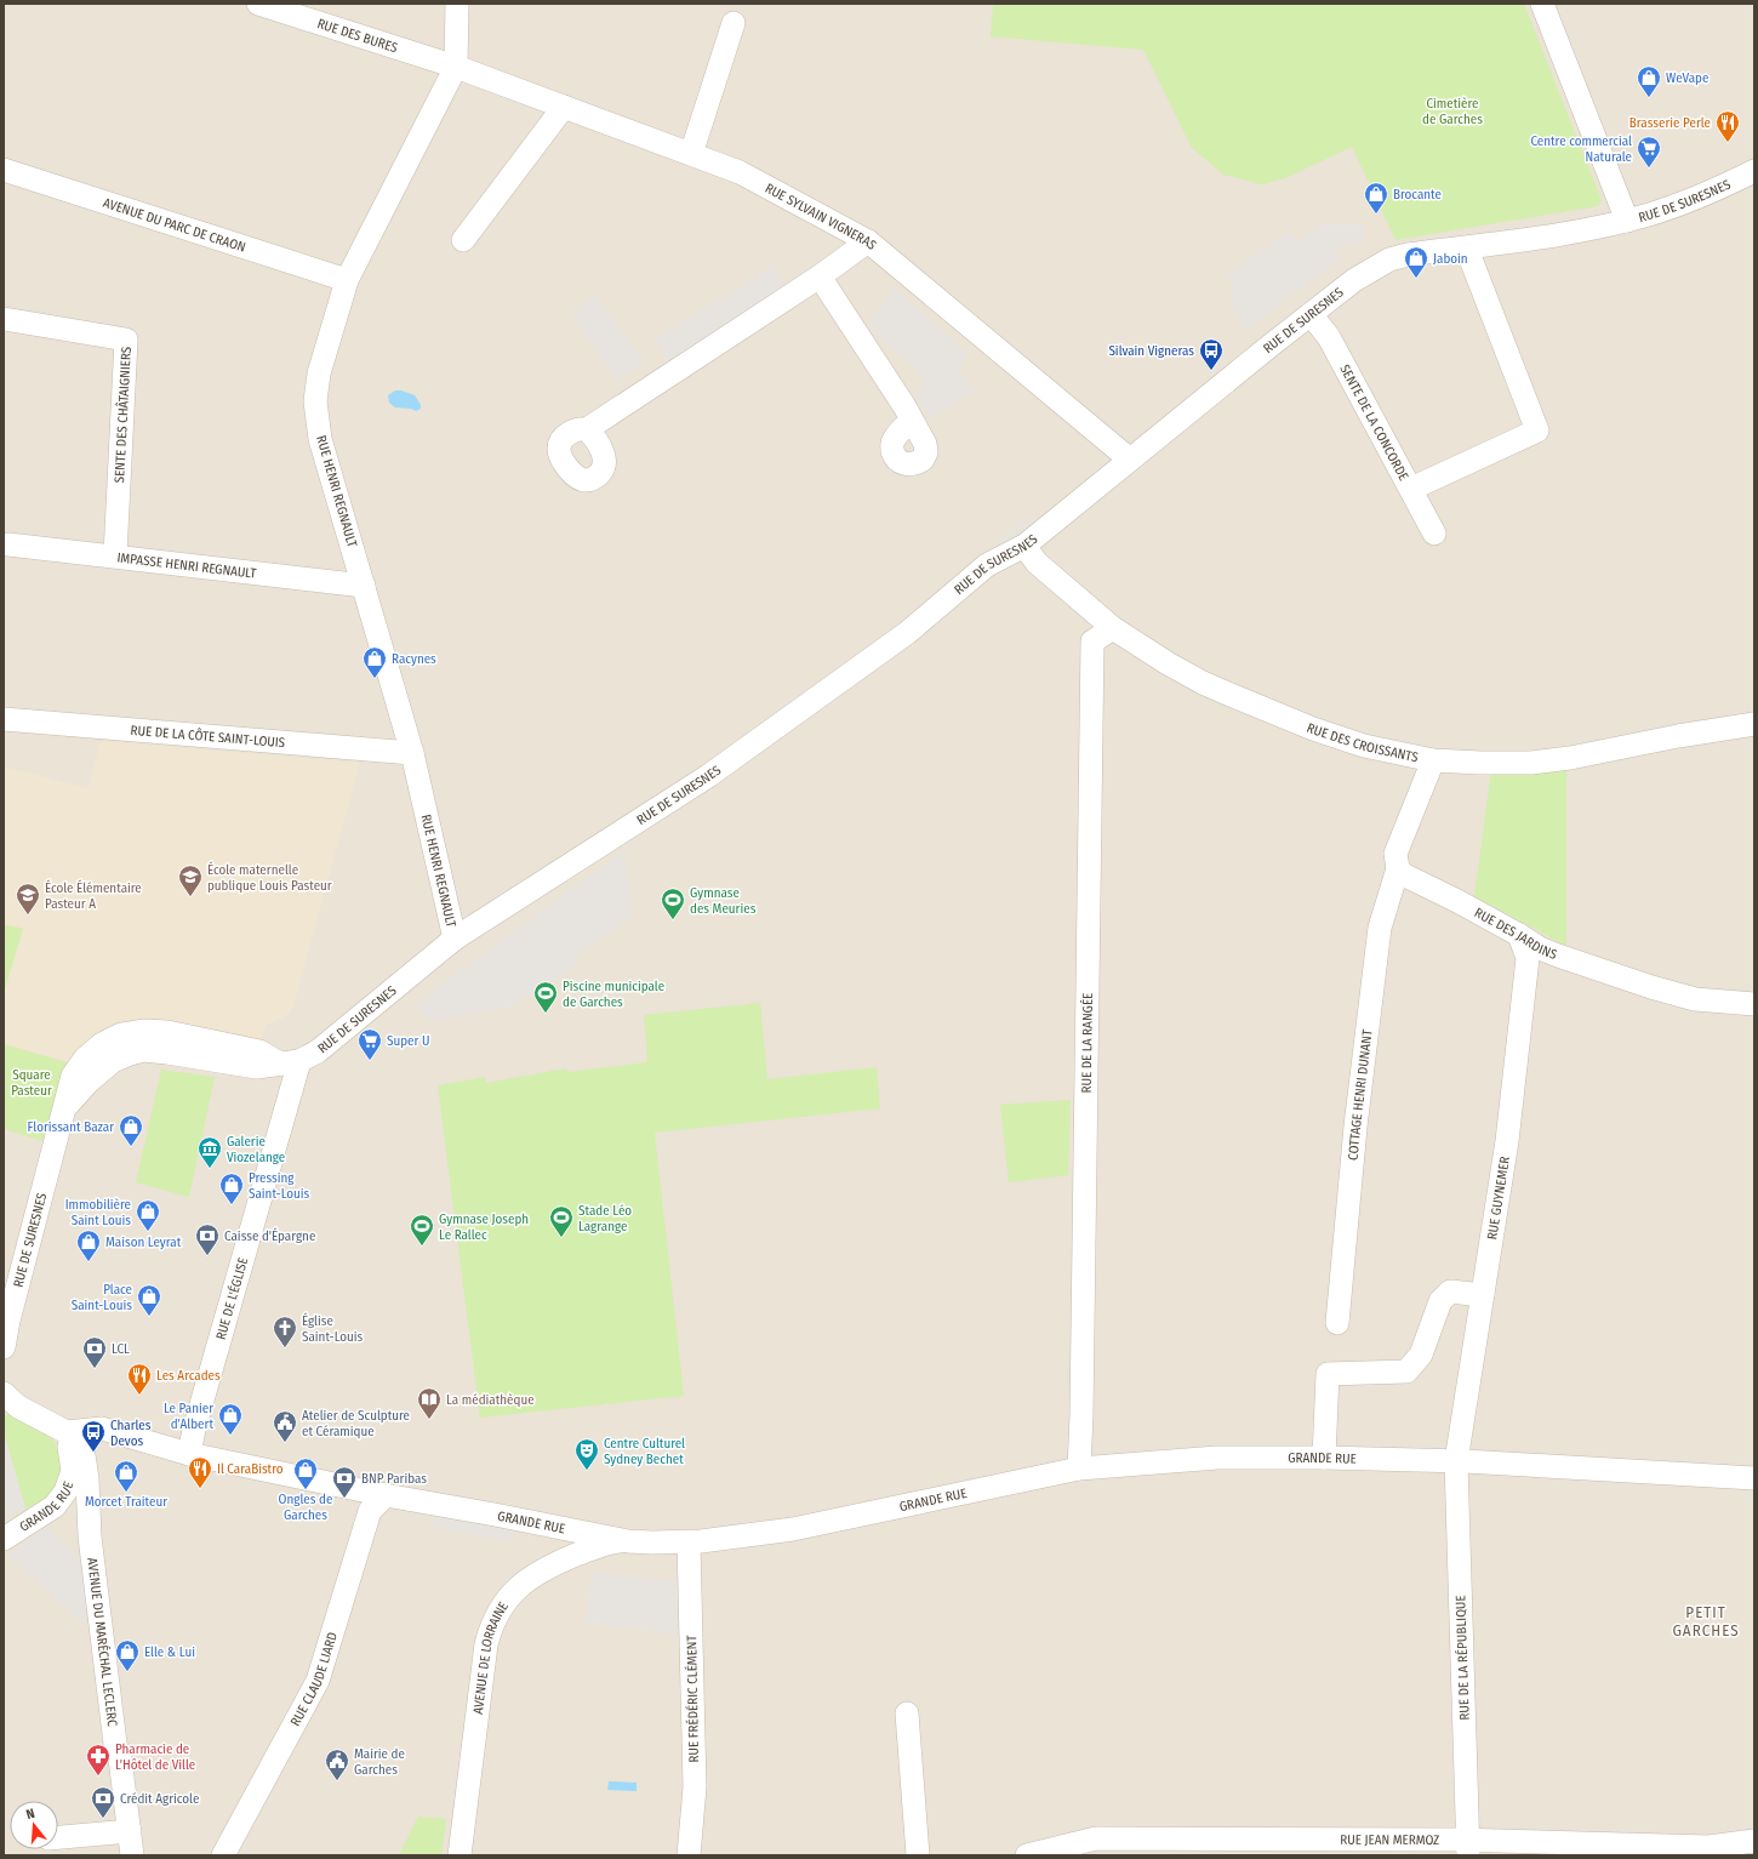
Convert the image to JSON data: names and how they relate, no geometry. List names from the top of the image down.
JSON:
{
  "streets": {
    "street": [
      "RUE DES BURES",
      "RUE DE SURESNES",
      "RUE SYLVAIN VIGNERAS",
      "AVENUE DU PARC DE CRAON",
      "SENTE DES CHÂTAIGNIERS",
      "SENTE DE LA CONCORDE",
      "RUE HENRI REGNAULT",
      "IMPASSE HENRI REGNAULT",
      "RUE DE LA CÔTE SAINT-LOUIS",
      "RUE DES CROISSANTS",
      "RUE DES JARDINS",
      "RUE DE LA RANGÉE",
      "COTTAGE HENRI DUNANT",
      "RUE GUYNEMER",
      "RUE DE L'ÉGLISE",
      "GRANDE RUE",
      "AVENUE DU MARÉCHAL LECLERC",
      "RUE DE LA RÉPUBLIQUE",
      "AVENUE DE LORRAINE",
      "RUE CLAUDE LIARD",
      "RUE FRÉDÉRIC CLÉMENT",
      "RUE JEAN MERMOZ"
    ]
  },
  "crossings": [
    ["RUE DES BURES", "RUE SYLVAIN VIGNERAS"],
    ["RUE DES BURES", "RUE HENRI REGNAULT"],
    ["RUE DE SURESNES", "RUE SYLVAIN VIGNERAS"],
    ["RUE DE SURESNES", "SENTE DE LA CONCORDE"],
    ["RUE DE SURESNES", "RUE HENRI REGNAULT"],
    ["RUE DE SURESNES", "RUE DES CROISSANTS"],
    ["RUE DE SURESNES", "RUE DE L'ÉGLISE"],
    ["RUE SYLVAIN VIGNERAS", "RUE HENRI REGNAULT"],
    ["AVENUE DU PARC DE CRAON", "RUE HENRI REGNAULT"],
    ["SENTE DES CHÂTAIGNIERS", "IMPASSE HENRI REGNAULT"],
    ["RUE HENRI REGNAULT", "IMPASSE HENRI REGNAULT"],
    ["RUE HENRI REGNAULT", "RUE DE LA CÔTE SAINT-LOUIS"],
    ["RUE DES CROISSANTS", "RUE DE LA RANGÉE"],
    ["RUE DES JARDINS", "COTTAGE HENRI DUNANT"],
    ["RUE DES JARDINS", "RUE GUYNEMER"],
    ["RUE DE LA RANGÉE", "GRANDE RUE"],
    ["RUE GUYNEMER", "GRANDE RUE"],
    ["RUE GUYNEMER", "RUE DE LA RÉPUBLIQUE"],
    ["RUE DE L'ÉGLISE", "GRANDE RUE"],
    ["GRANDE RUE", "AVENUE DU MARÉCHAL LECLERC"],
    ["GRANDE RUE", "RUE DE LA RÉPUBLIQUE"],
    ["GRANDE RUE", "AVENUE DE LORRAINE"],
    ["GRANDE RUE", "RUE CLAUDE LIARD"],
    ["GRANDE RUE", "RUE FRÉDÉRIC CLÉMENT"],
    ["RUE DE LA RÉPUBLIQUE", "RUE JEAN MERMOZ"]
  ],
  "districts": ["PETIT GARCHES"],
  "parks": ["Cimetière de Garches", "Square Pasteur"],
  "places": {
    "shop": [
      "WeVape",
      "Brocante",
      "Jaboin",
      "Racynes",
      "Florissant Bazar",
      "Pressing Saint-Louis",
      "Immobilière Saint Louis",
      "Maison Leyrat",
      "Place Saint-Louis",
      "Le Panier d’Albert",
      "Ongles de Garches",
      "Morcet Traiteur",
      "Elle & Lui"
    ],
    "restaurant": ["Brasserie Perle", "Les Arcades", "Il CaraBistro"],
    "supermarket": ["Centre commercial Naturale", "Super U"],
    "bus stop": ["Silvain Vigneras", "Charles Devos"],
    "school or university": ["École maternelle publique Louis Pasteur", "École Élémentaire Pasteur A"],
    "sports": [
      "Gymnase des Meuries",
      "Piscine municipale de Garches",
      "Stade Léo Lagrange",
      "Gymnase Joseph Le Rallec"
    ],
    "museum": ["Galerie Viozelange"],
    "bank": [
      "Caisse d'Épargne",
      "LCL",
      "BNP Paribas",
      "Crédit Agricole"
    ],
    "church": ["Église Saint-Louis"],
    "library": ["La médiathèque"],
    "public building": ["Atelier de Sculpture et Céramique", "Mairie de Garches"],
    "theatre": ["Centre Culturel Sydney Bechet"],
    "pharmacy": ["Pharmacie de L'Hôtel de Ville"]
  },
  "north": "top"
}
